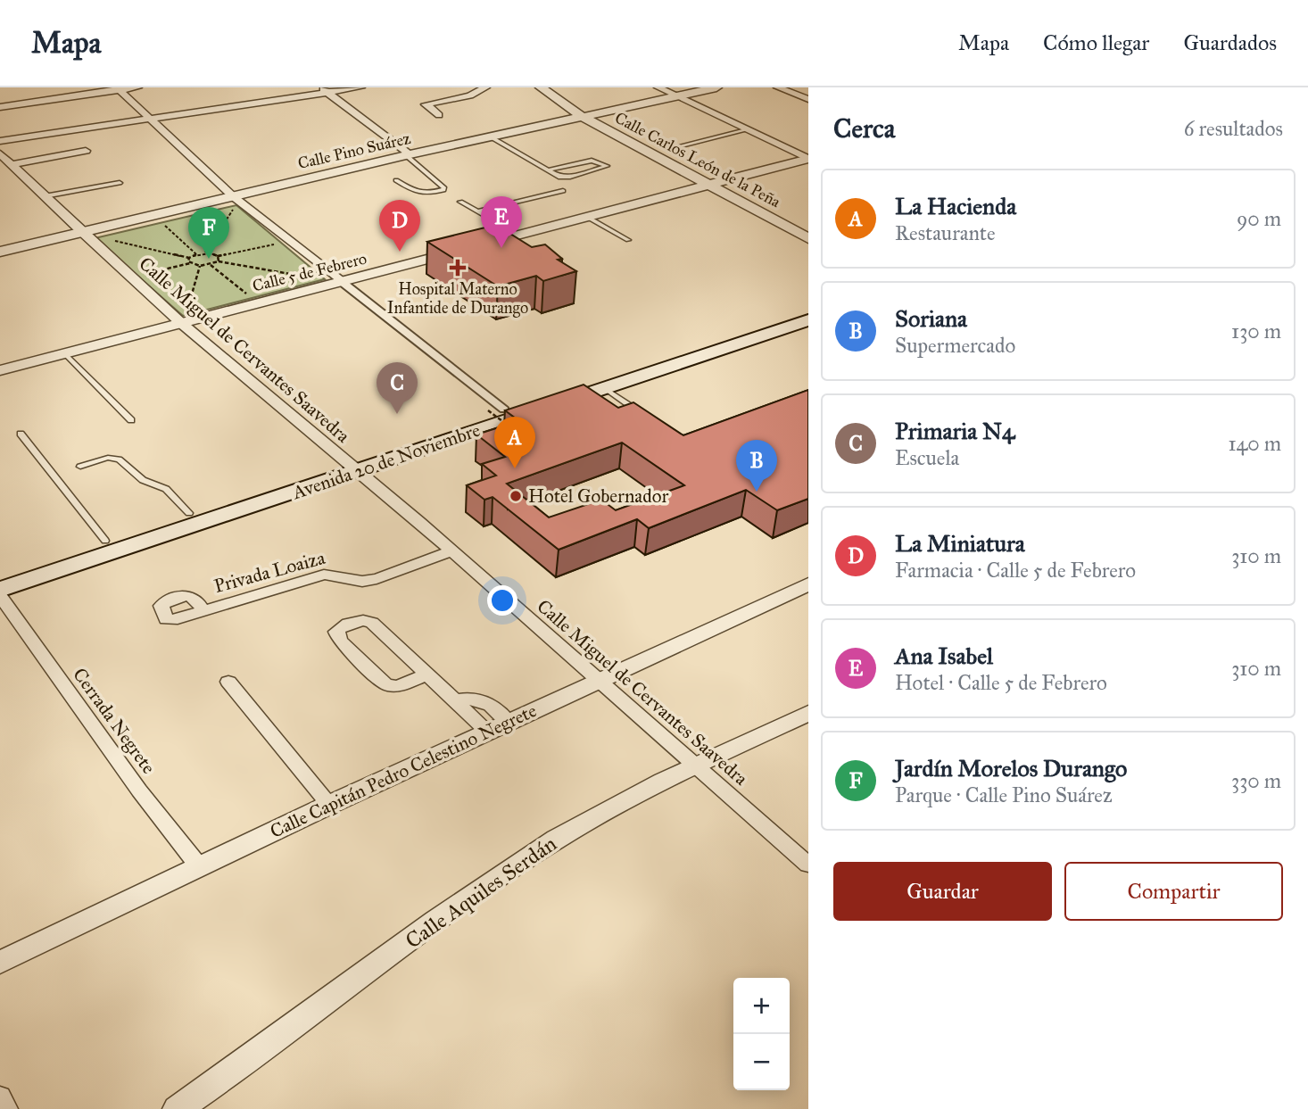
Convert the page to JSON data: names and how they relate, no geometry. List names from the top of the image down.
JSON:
{
  "streets": {
    "main road": ["Avenida 20 de Noviembre"],
    "street": [
      "Calle Pino Suárez",
      "Calle Carlos León de la Peña",
      "Calle 5 de Febrero",
      "Calle Miguel de Cervantes Saavedra",
      "Privada Loaiza",
      "Cerrada Negrete",
      "Calle Capitán Pedro Celestino Negrete",
      "Calle Aquiles Serdán"
    ]
  },
  "crossings": [
    ["Calle Pino Suárez", "Calle Carlos León de la Peña"],
    ["Calle Pino Suárez", "Calle Miguel de Cervantes Saavedra"],
    ["Calle Carlos León de la Peña", "Calle 5 de Febrero"],
    ["Calle 5 de Febrero", "Calle Miguel de Cervantes Saavedra"],
    ["Calle Miguel de Cervantes Saavedra", "Avenida 20 de Noviembre"],
    ["Calle Miguel de Cervantes Saavedra", "Privada Loaiza"],
    ["Calle Miguel de Cervantes Saavedra", "Calle Capitán Pedro Celestino Negrete"],
    ["Calle Miguel de Cervantes Saavedra", "Calle Aquiles Serdán"],
    ["Cerrada Negrete", "Calle Capitán Pedro Celestino Negrete"]
  ],
  "places": {
    "health": ["Hospital Materno Infantide de Durango"],
    "other": ["Hotel Gobernador"]
  },
  "page": {
    "header": "Mapa",
    "nav": ["Mapa", "Cómo llegar", "Guardados"],
    "heading": ["Cerca", "6 resultados"],
    "list": [
      {
        "mark": "A",
        "name": "La Hacienda",
        "note": "Restaurante",
        "value": "90 m"
      },
      {
        "mark": "B",
        "name": "Soriana",
        "note": "Supermercado",
        "value": "130 m"
      },
      {
        "mark": "C",
        "name": "Primaria N4",
        "note": "Escuela",
        "value": "140 m"
      },
      {
        "mark": "D",
        "name": "La Miniatura",
        "note": "Farmacia · Calle 5 de Febrero",
        "value": "310 m"
      },
      {
        "mark": "E",
        "name": "Ana Isabel",
        "note": "Hotel · Calle 5 de Febrero",
        "value": "310 m"
      },
      {
        "mark": "F",
        "name": "Jardín Morelos Durango",
        "note": "Parque · Calle Pino Suárez",
        "value": "330 m"
      }
    ],
    "pins": [
      "E",
      "D",
      "F",
      "C",
      "A",
      "B"
    ],
    "buttons": ["Guardar", "Compartir"],
    "map_buttons": ["+", "−"]
  }
}
